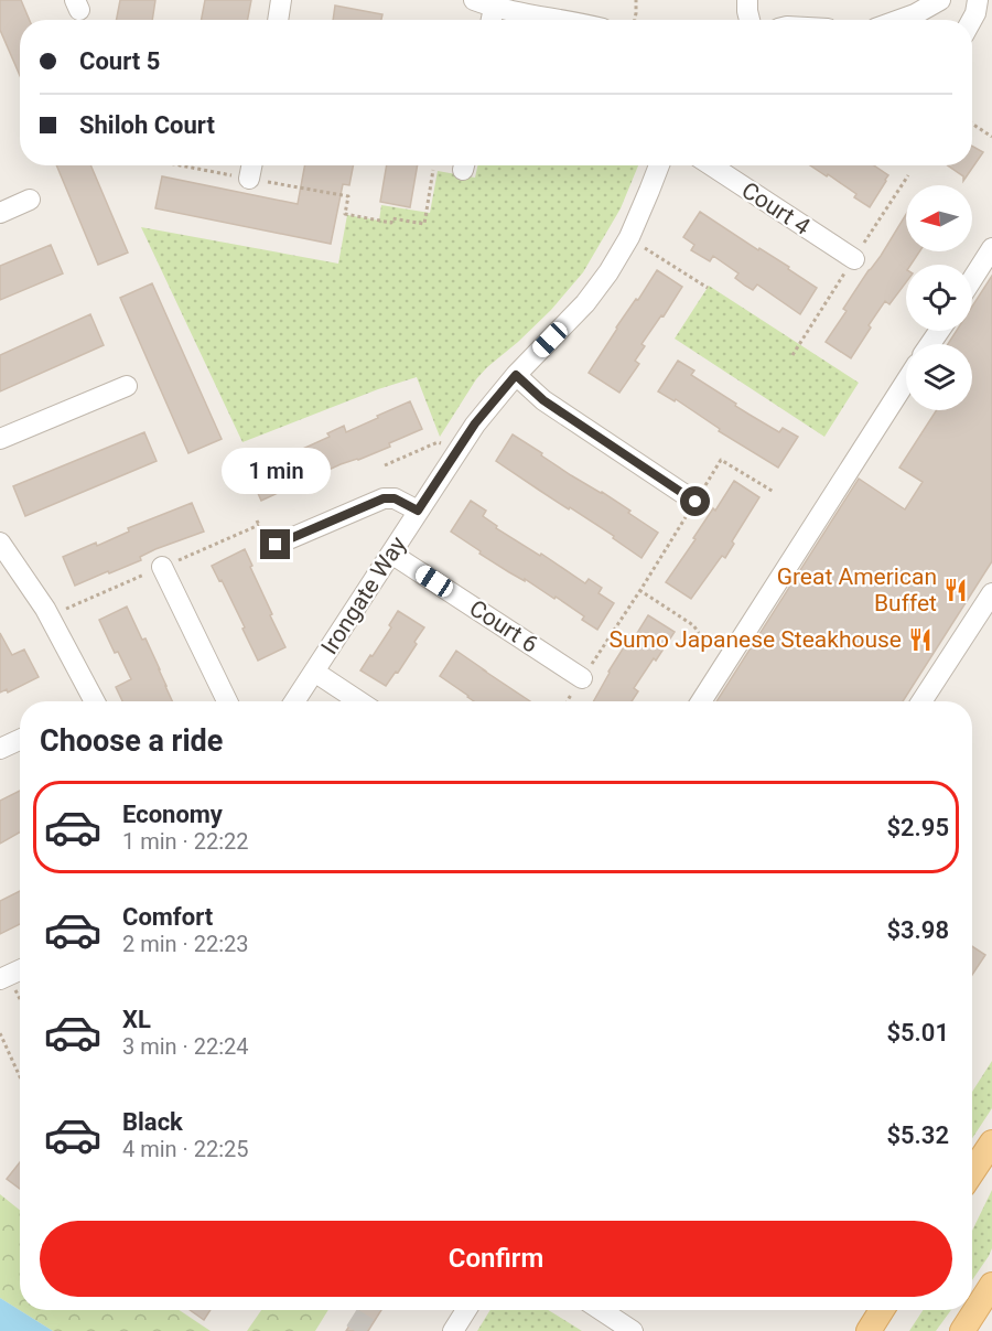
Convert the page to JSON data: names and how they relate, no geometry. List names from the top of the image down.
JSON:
{
  "streets": {
    "street": ["Court 4", "Irongate Way", "Court 6"]
  },
  "crossings": [
    ["Irongate Way", "Court 6"]
  ],
  "places": {
    "restaurant": ["Great American Buffet", "Sumo Japanese Steakhouse"]
  },
  "north": "left",
  "page": {
    "banner": ["Court 5", "Shiloh Court"],
    "bubble": "1 min",
    "heading": "Choose a ride",
    "list": [
      {
        "name": "Economy",
        "note": "1 min · 22:22",
        "value": "$2.95"
      },
      {
        "name": "Comfort",
        "note": "2 min · 22:23",
        "value": "$3.98"
      },
      {
        "name": "XL",
        "note": "3 min · 22:24",
        "value": "$5.01"
      },
      {
        "name": "Black",
        "note": "4 min · 22:25",
        "value": "$5.32"
      }
    ],
    "buttons": "Confirm"
  }
}
